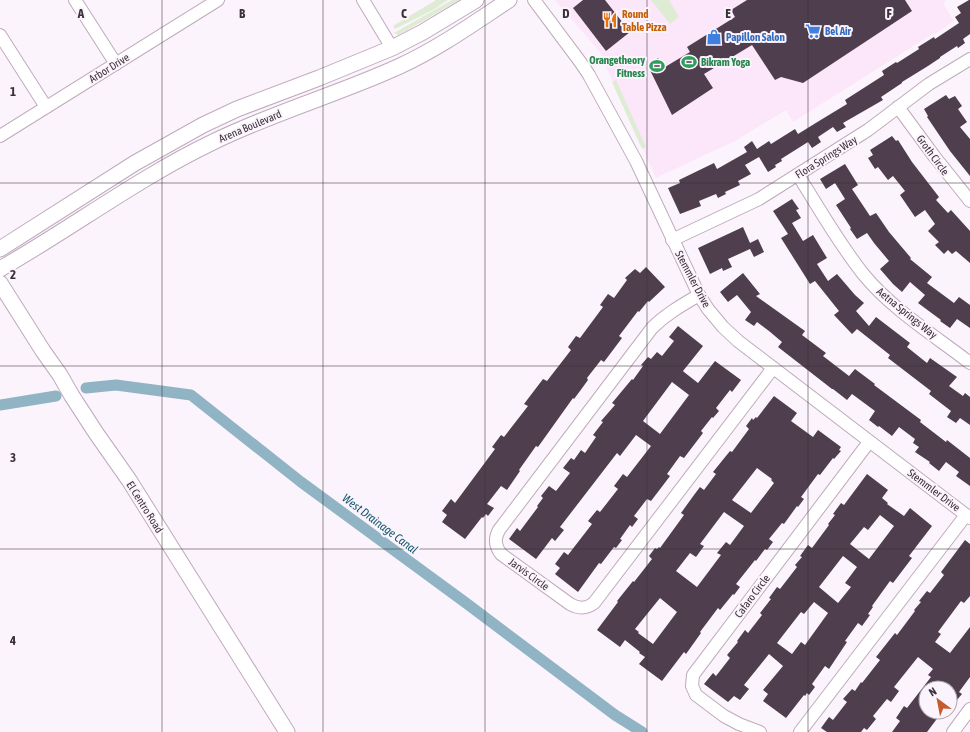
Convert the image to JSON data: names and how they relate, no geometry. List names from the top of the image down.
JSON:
{
  "streets": {
    "main road": ["Arena Boulevard", "El Centro Road"],
    "street": [
      "Arbor Drive",
      "Groth Circle",
      "Flora Springs Way",
      "Stemmler Drive",
      "Aetna Springs Way",
      "Jarvis Circle",
      "Cafaro Circle"
    ]
  },
  "crossings": [
    ["Groth Circle", "Flora Springs Way"],
    ["Flora Springs Way", "Stemmler Drive"],
    ["Flora Springs Way", "Aetna Springs Way"],
    ["Stemmler Drive", "Jarvis Circle"],
    ["Stemmler Drive", "Cafaro Circle"]
  ],
  "water": ["West Drainage Canal"],
  "places": {
    "restaurant": ["Round Table Pizza"],
    "supermarket": ["Bel Air"],
    "shop": ["Papillon Salon"],
    "sports": ["Bikram Yoga", "Orangetheory Fitness"]
  },
  "north": "top left",
  "grid": {
    "columns": [
      "A",
      "B",
      "C",
      "D",
      "E",
      "F"
    ],
    "rows": [
      "1",
      "2",
      "3",
      "4"
    ]
  }
}
